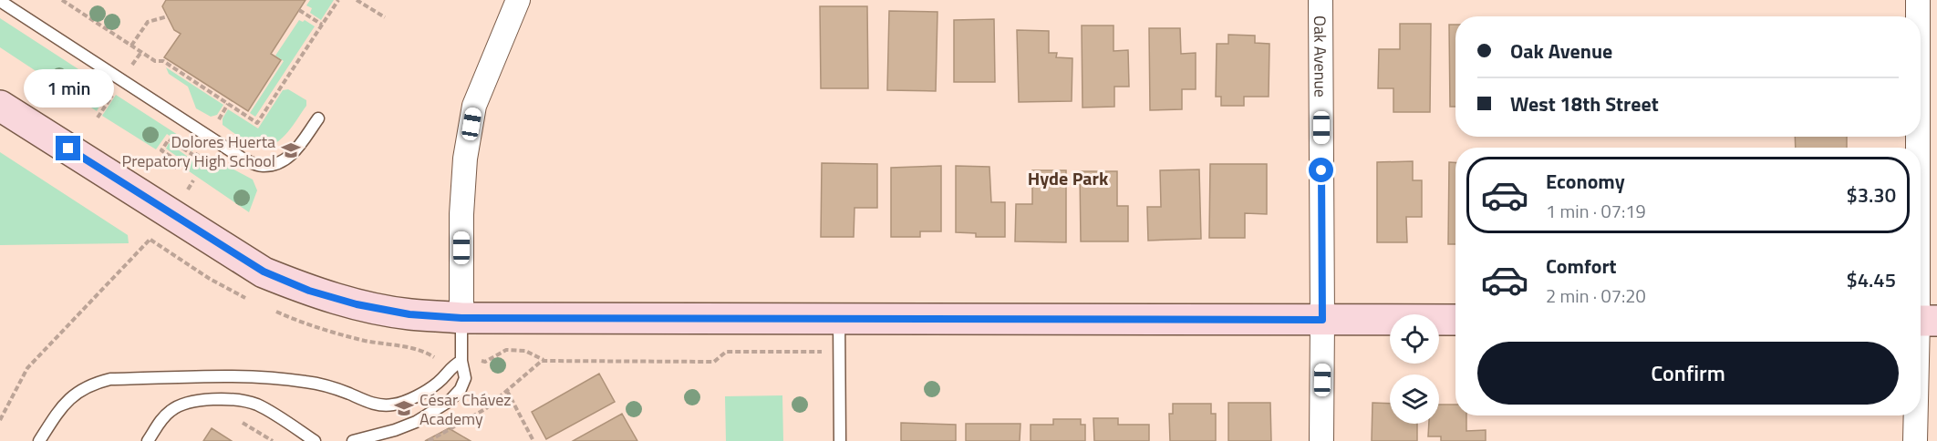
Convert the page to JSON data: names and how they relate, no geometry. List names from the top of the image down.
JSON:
{
  "streets": {
    "street": ["Oak Avenue"]
  },
  "districts": ["Hyde Park"],
  "places": {
    "school or university": ["Dolores Huerta Prepatory High School", "César Chávez Academy"]
  },
  "page": {
    "banner": ["Oak Avenue", "West 18th Street"],
    "bubble": "1 min",
    "list": [
      {
        "name": "Economy",
        "note": "1 min · 07:19",
        "value": "$3.30"
      },
      {
        "name": "Comfort",
        "note": "2 min · 07:20",
        "value": "$4.45"
      }
    ],
    "buttons": "Confirm"
  }
}
